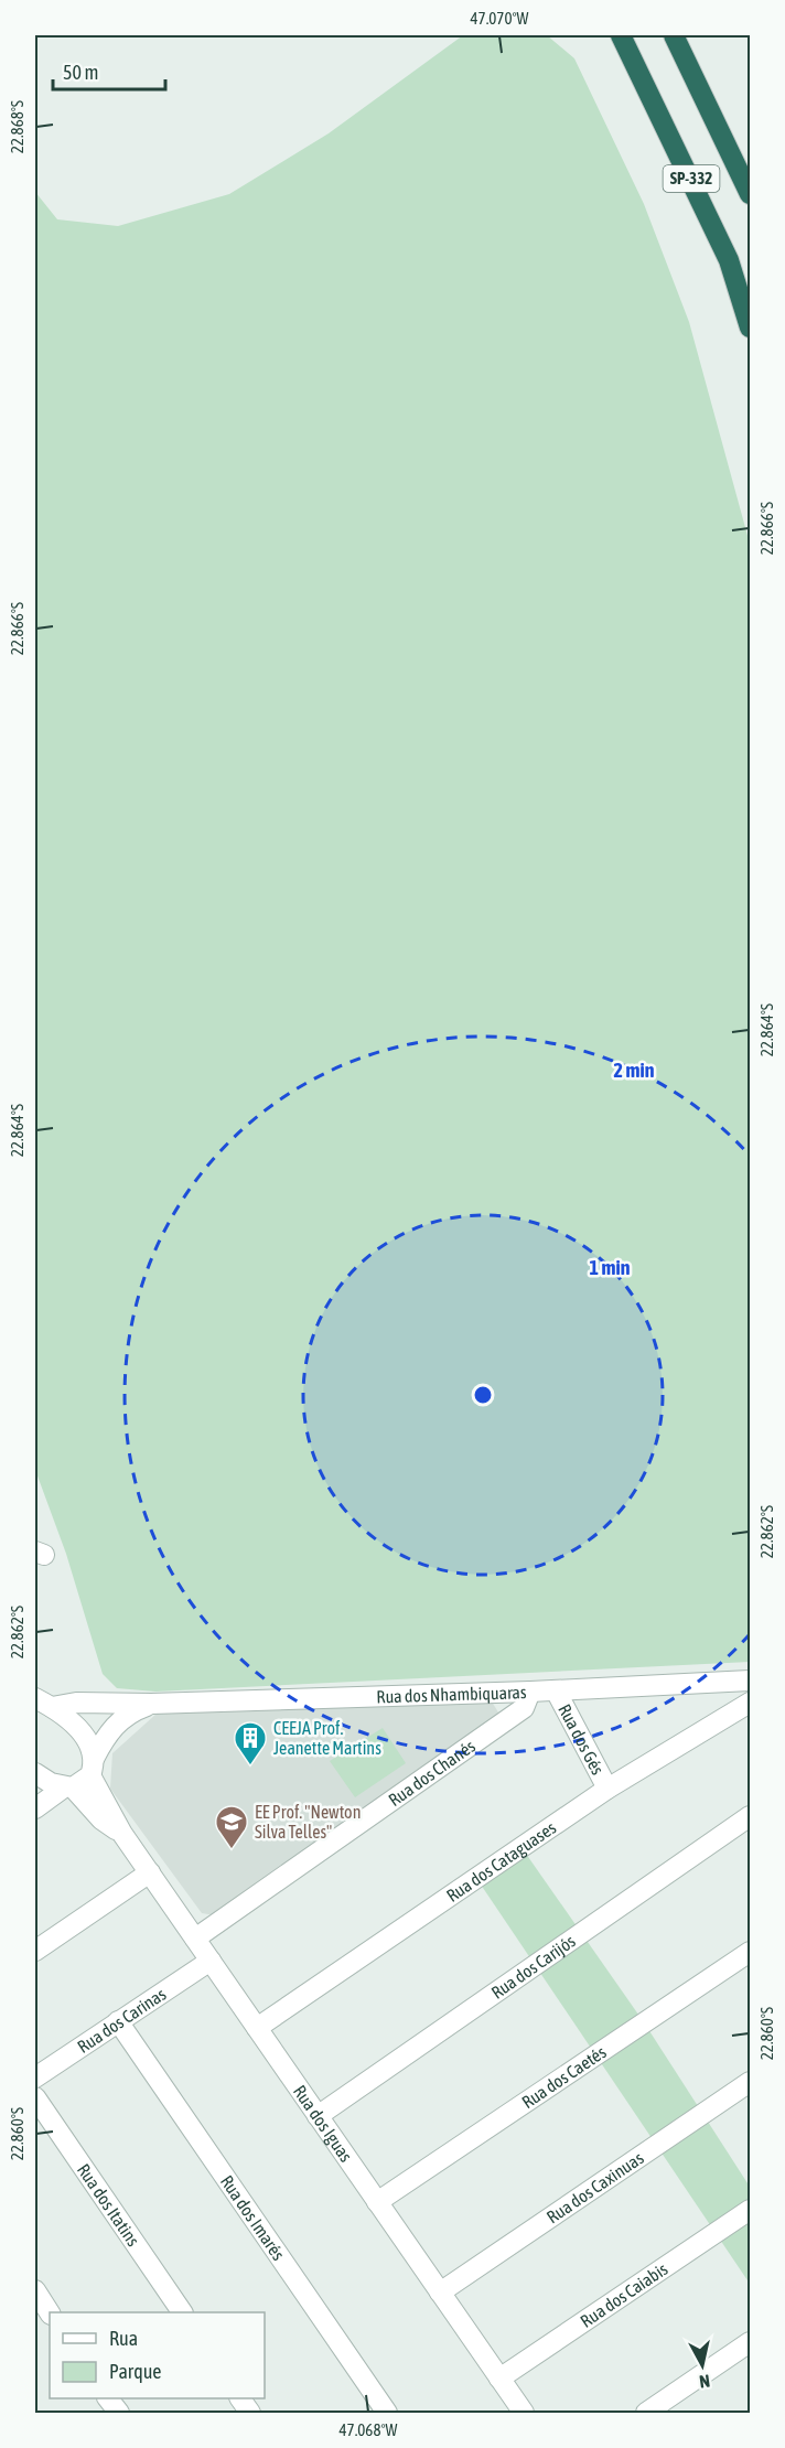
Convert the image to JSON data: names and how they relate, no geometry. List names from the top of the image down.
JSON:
{
  "streets": {
    "highway": ["SP-332"],
    "street": [
      "Rua dos Nhambiquaras",
      "Rua dos Gés",
      "Rua dos Chanés",
      "Rua dos Cataguases",
      "Rua dos Carijós",
      "Rua dos Carinas",
      "Rua dos Caetés",
      "Rua dos Iguas",
      "Rua dos Caxinuas",
      "Rua dos Itatins",
      "Rua dos Imarés",
      "Rua dos Caiabis"
    ]
  },
  "crossings": [
    ["Rua dos Nhambiquaras", "Rua dos Gés"],
    ["Rua dos Nhambiquaras", "Rua dos Chanés"],
    ["Rua dos Nhambiquaras", "Rua dos Iguas"],
    ["Rua dos Gés", "Rua dos Cataguases"],
    ["Rua dos Chanés", "Rua dos Iguas"],
    ["Rua dos Cataguases", "Rua dos Iguas"],
    ["Rua dos Carijós", "Rua dos Iguas"],
    ["Rua dos Carinas", "Rua dos Iguas"],
    ["Rua dos Carinas", "Rua dos Imarés"],
    ["Rua dos Caetés", "Rua dos Iguas"],
    ["Rua dos Iguas", "Rua dos Caxinuas"],
    ["Rua dos Iguas", "Rua dos Caiabis"]
  ],
  "places": {
    "building": ["CEEJA Prof. Jeanette Martins"],
    "school or university": ["EE Prof. \"Newton Silva Telles\""]
  },
  "legend": ["Rua", "Parque"],
  "scale_bar": "50 m",
  "north": "bottom",
  "coordinates": [
    "47.070°W",
    "22.868°S",
    "22.866°S",
    "22.864°S",
    "22.862°S",
    "22.860°S",
    "47.068°W"
  ],
  "rings": ["2 min", "1 min"]
}
